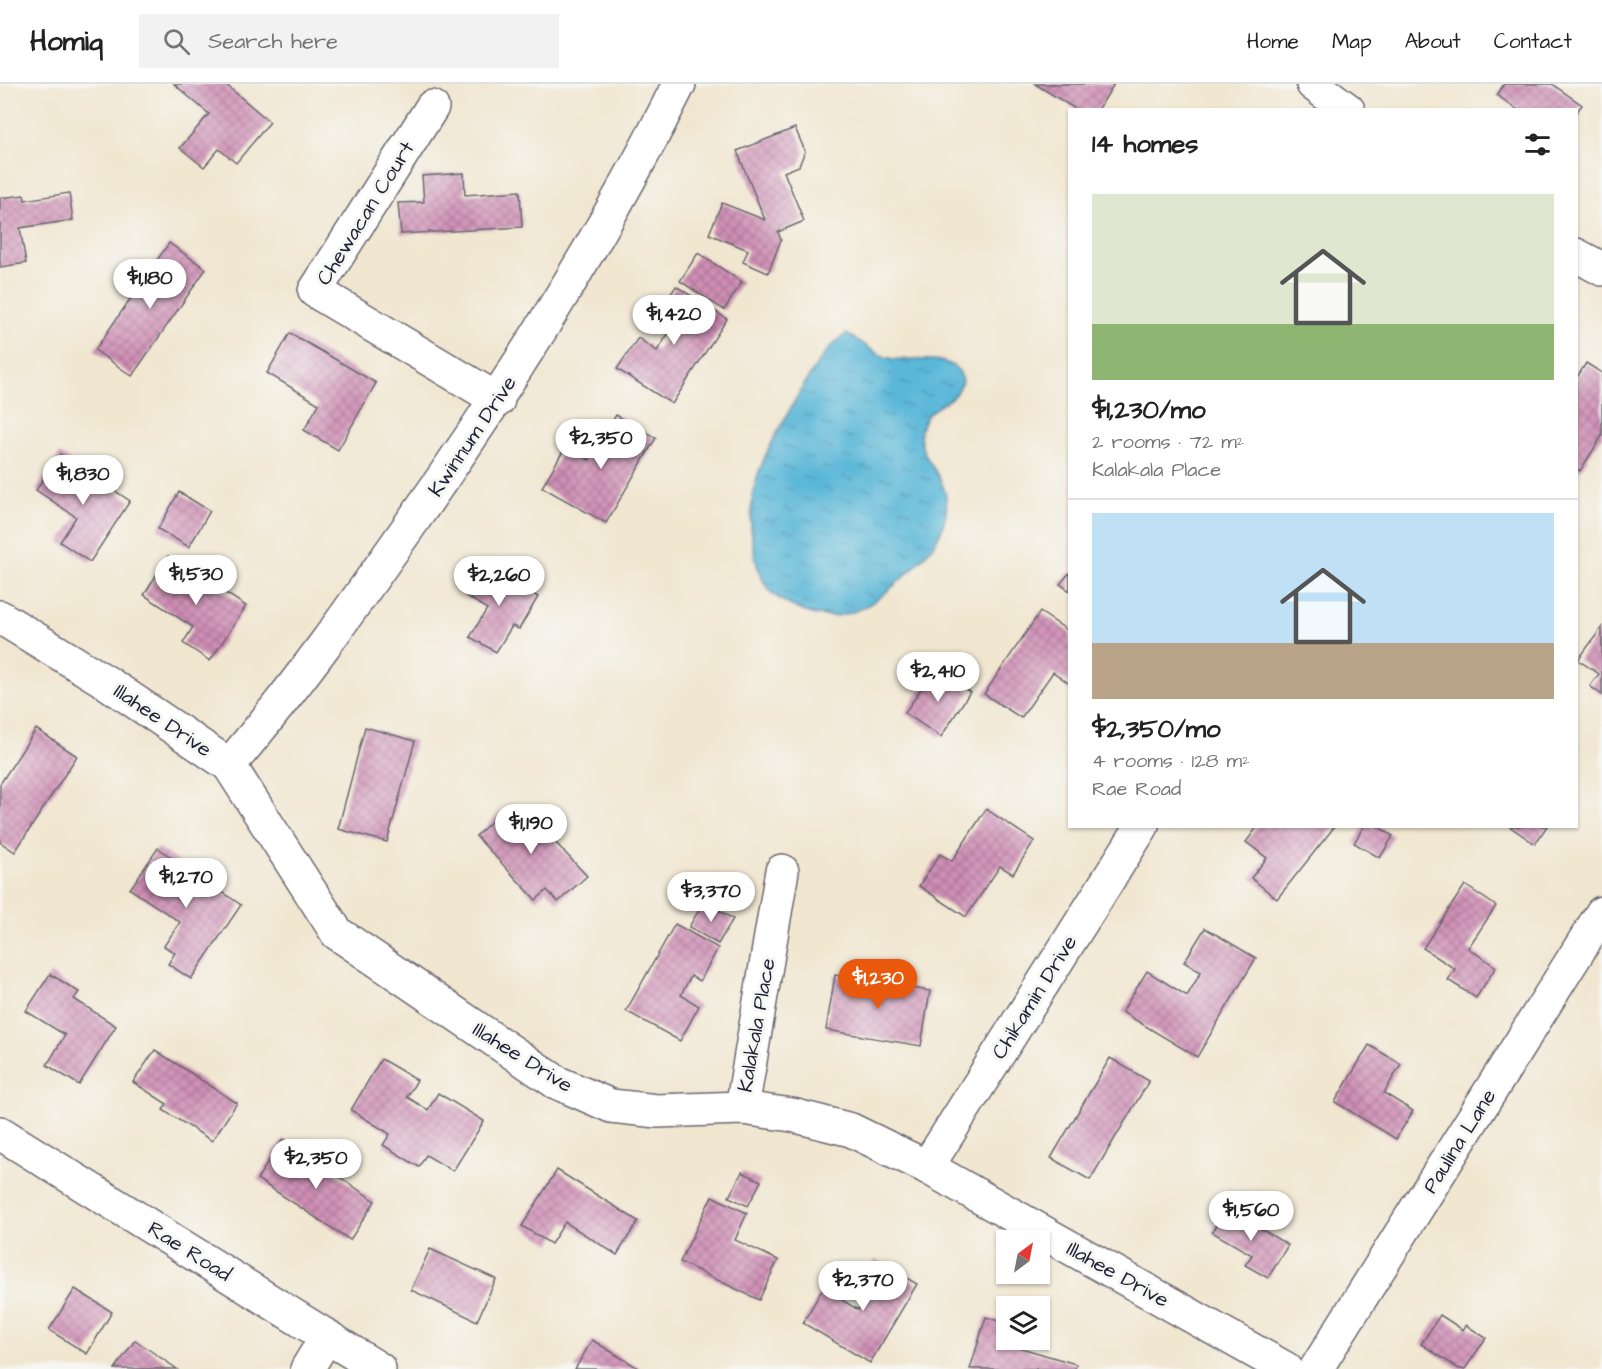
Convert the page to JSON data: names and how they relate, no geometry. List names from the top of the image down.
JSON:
{
  "streets": {
    "street": [
      "Chewacan Court",
      "Kwinnum Drive",
      "Illahee Drive",
      "Chikamin Drive",
      "Kalakala Place",
      "Paulina Lane",
      "Rae Road"
    ]
  },
  "crossings": [
    ["Chewacan Court", "Kwinnum Drive"],
    ["Kwinnum Drive", "Illahee Drive"],
    ["Illahee Drive", "Chikamin Drive"],
    ["Illahee Drive", "Kalakala Place"]
  ],
  "north": "top right",
  "page": {
    "header": "Homiq",
    "search": "Search here",
    "nav": [
      "Home",
      "Map",
      "About",
      "Contact"
    ],
    "heading": "14 homes",
    "list": [
      {
        "name": "$1,230/mo",
        "note": "2 rooms · 72 m² · Kalakala Place"
      },
      {
        "name": "$2,350/mo",
        "note": "4 rooms · 128 m² · Rae Road"
      }
    ],
    "price": [
      "$1,180",
      "$1,420",
      "$2,350",
      "$1,830",
      "$1,530",
      "$2,260",
      "$2,410",
      "$1,190",
      "$1,270",
      "$3,370",
      "$1,230",
      "$2,350",
      "$1,560",
      "$2,370"
    ]
  }
}
